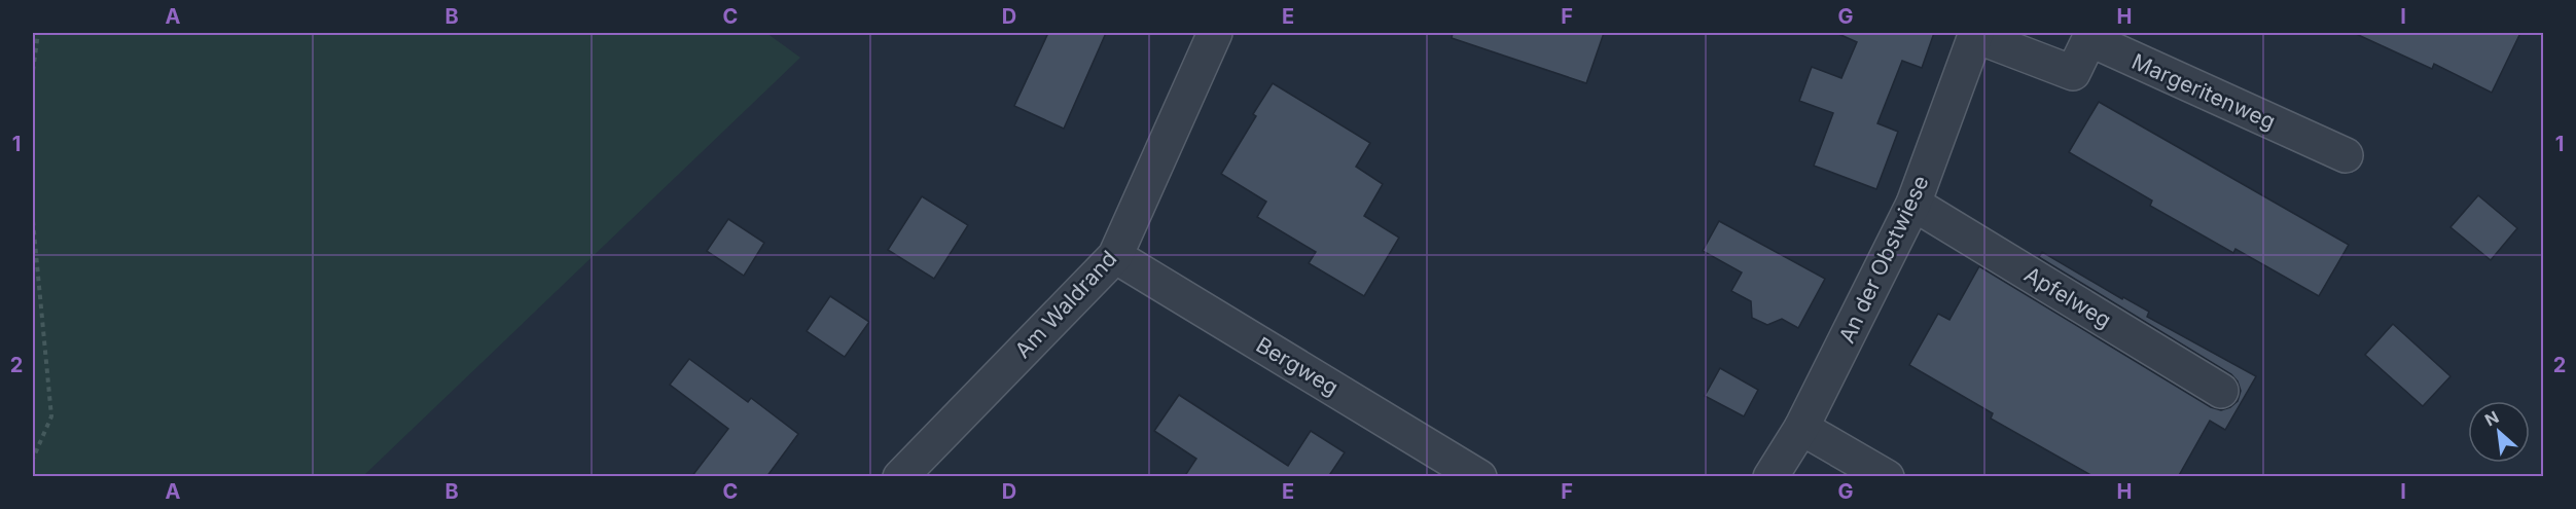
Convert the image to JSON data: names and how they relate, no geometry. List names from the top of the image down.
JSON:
{
  "streets": {
    "street": [
      "Margeritenweg",
      "An der Obstwiese",
      "Apfelweg",
      "Am Waldrand",
      "Bergweg"
    ]
  },
  "crossings": [
    ["Margeritenweg", "An der Obstwiese"],
    ["An der Obstwiese", "Apfelweg"],
    ["Am Waldrand", "Bergweg"]
  ],
  "north": "top left",
  "grid": {
    "columns": [
      "A",
      "B",
      "C",
      "D",
      "E",
      "F",
      "G",
      "H",
      "I"
    ],
    "rows": ["1", "2"]
  }
}
